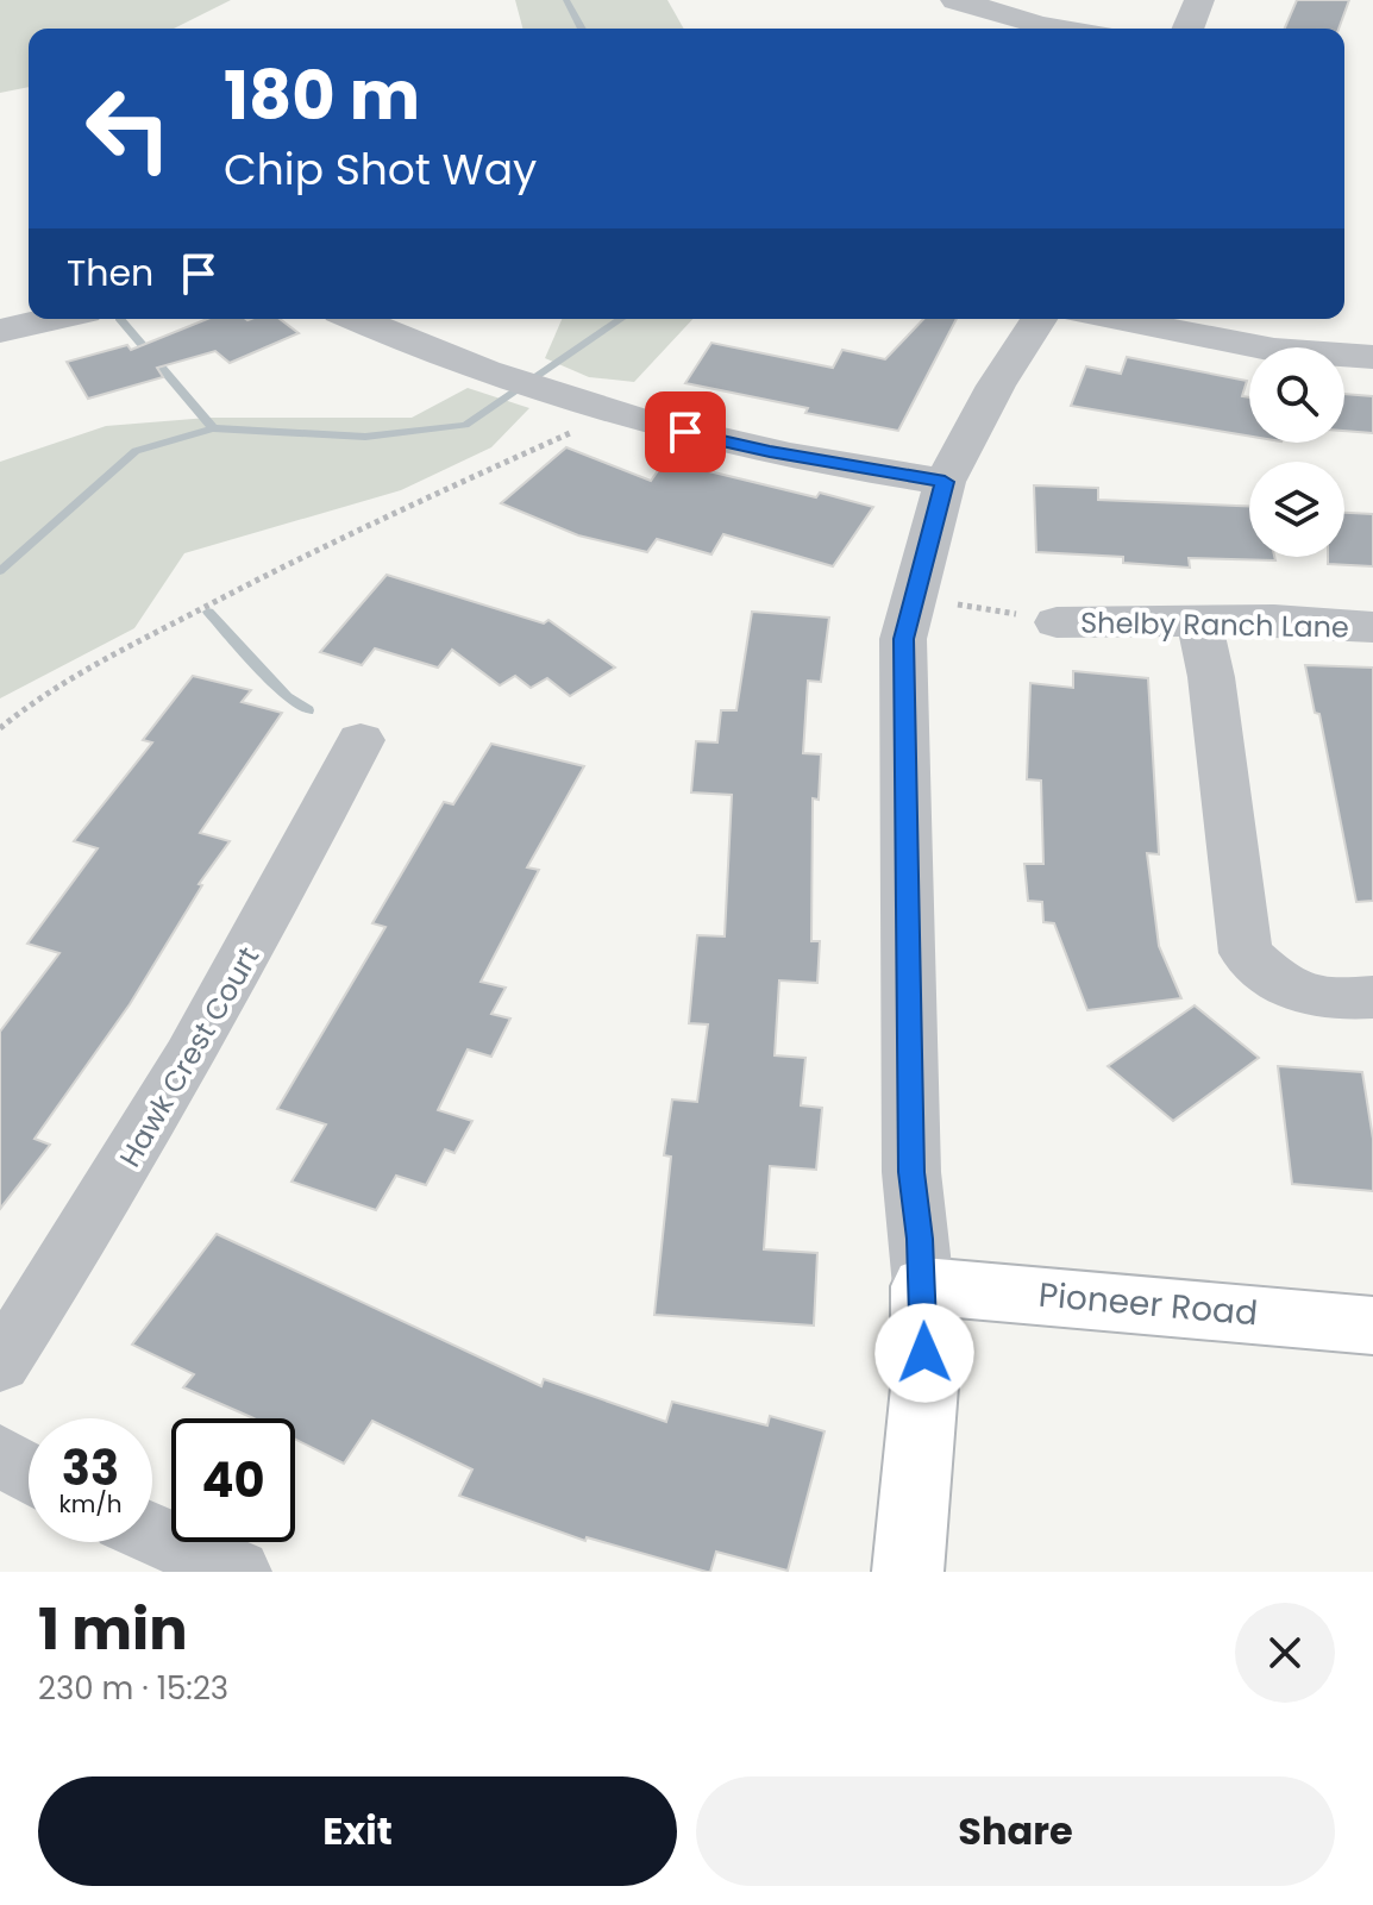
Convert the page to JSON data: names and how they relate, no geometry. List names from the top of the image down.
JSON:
{
  "streets": {
    "street": ["Shelby Ranch Lane", "Hawk Crest Court", "Pioneer Road"]
  },
  "page": {
    "turn": ["180 m", "Chip Shot Way"],
    "then": "Then",
    "speed": "33 km/h",
    "limit": "40",
    "heading": ["1 min", "230 m · 15:23"],
    "buttons": ["Exit", "Share"]
  }
}
